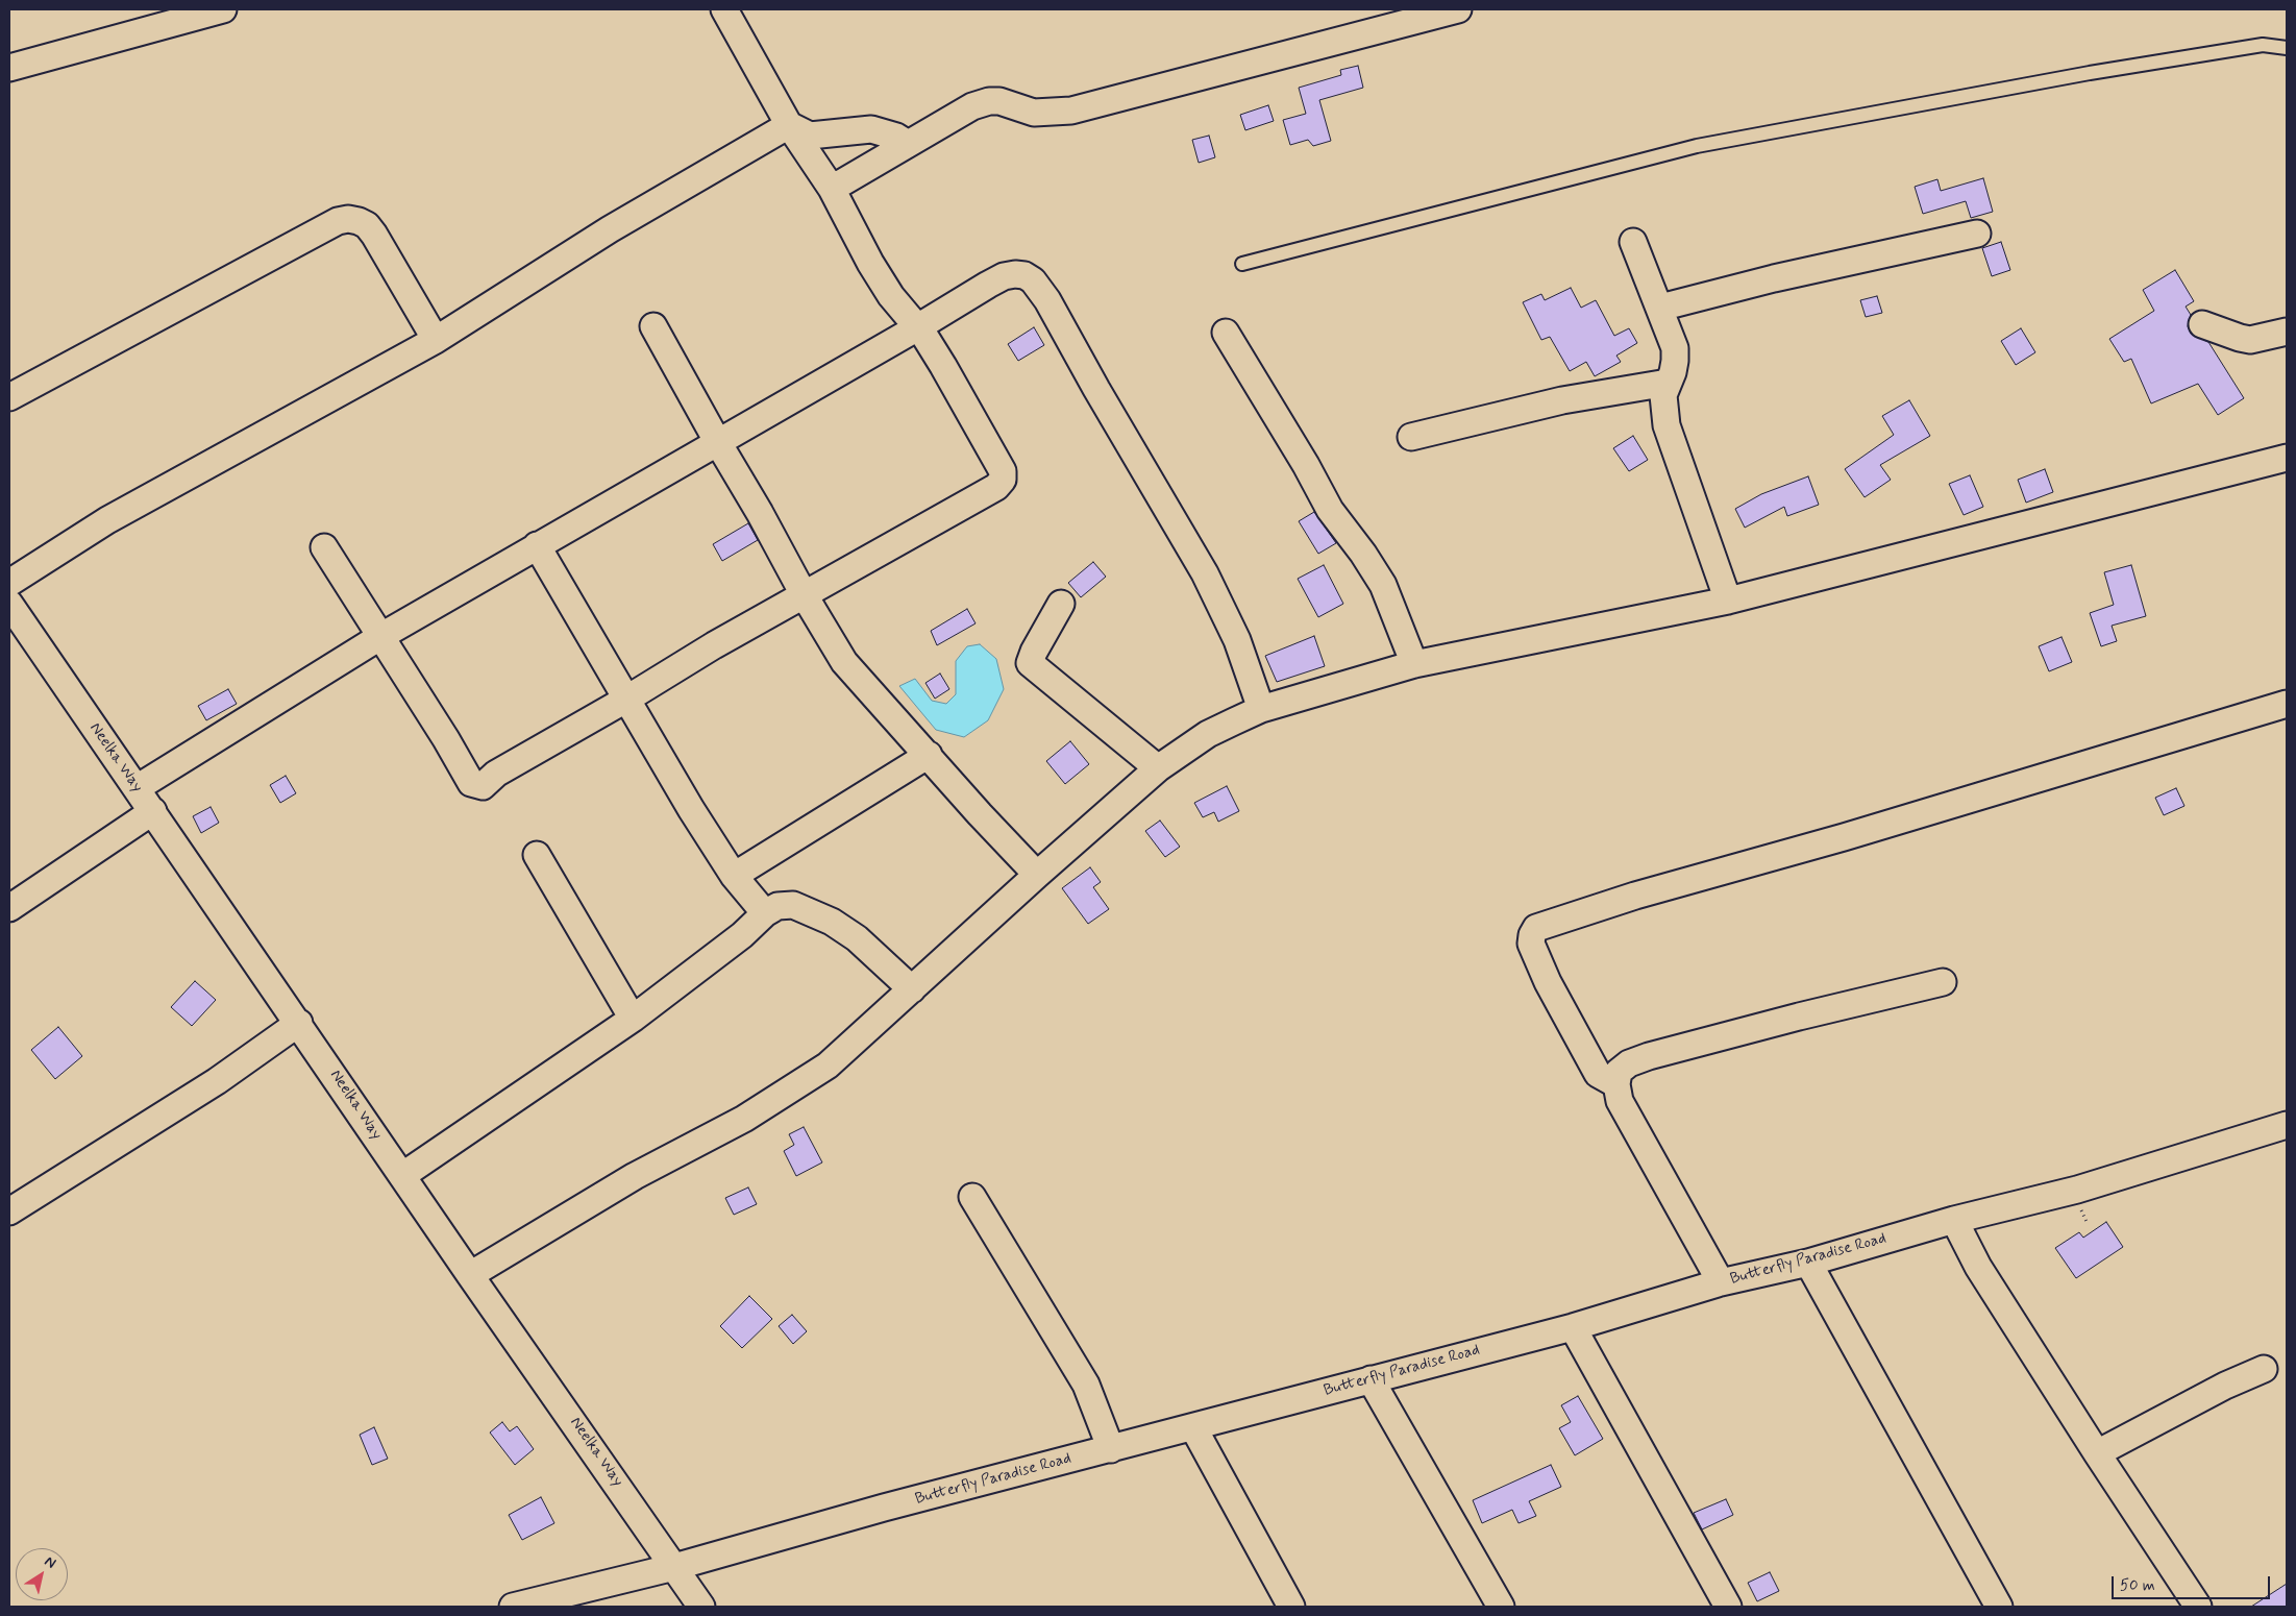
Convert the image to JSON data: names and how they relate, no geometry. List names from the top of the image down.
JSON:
{
  "streets": {
    "street": ["Neelka Way", "Butterfly Paradise Road"]
  },
  "crossings": [
    ["Neelka Way", "Butterfly Paradise Road"]
  ],
  "scale_bar": "50 m",
  "north": "top right"
}
